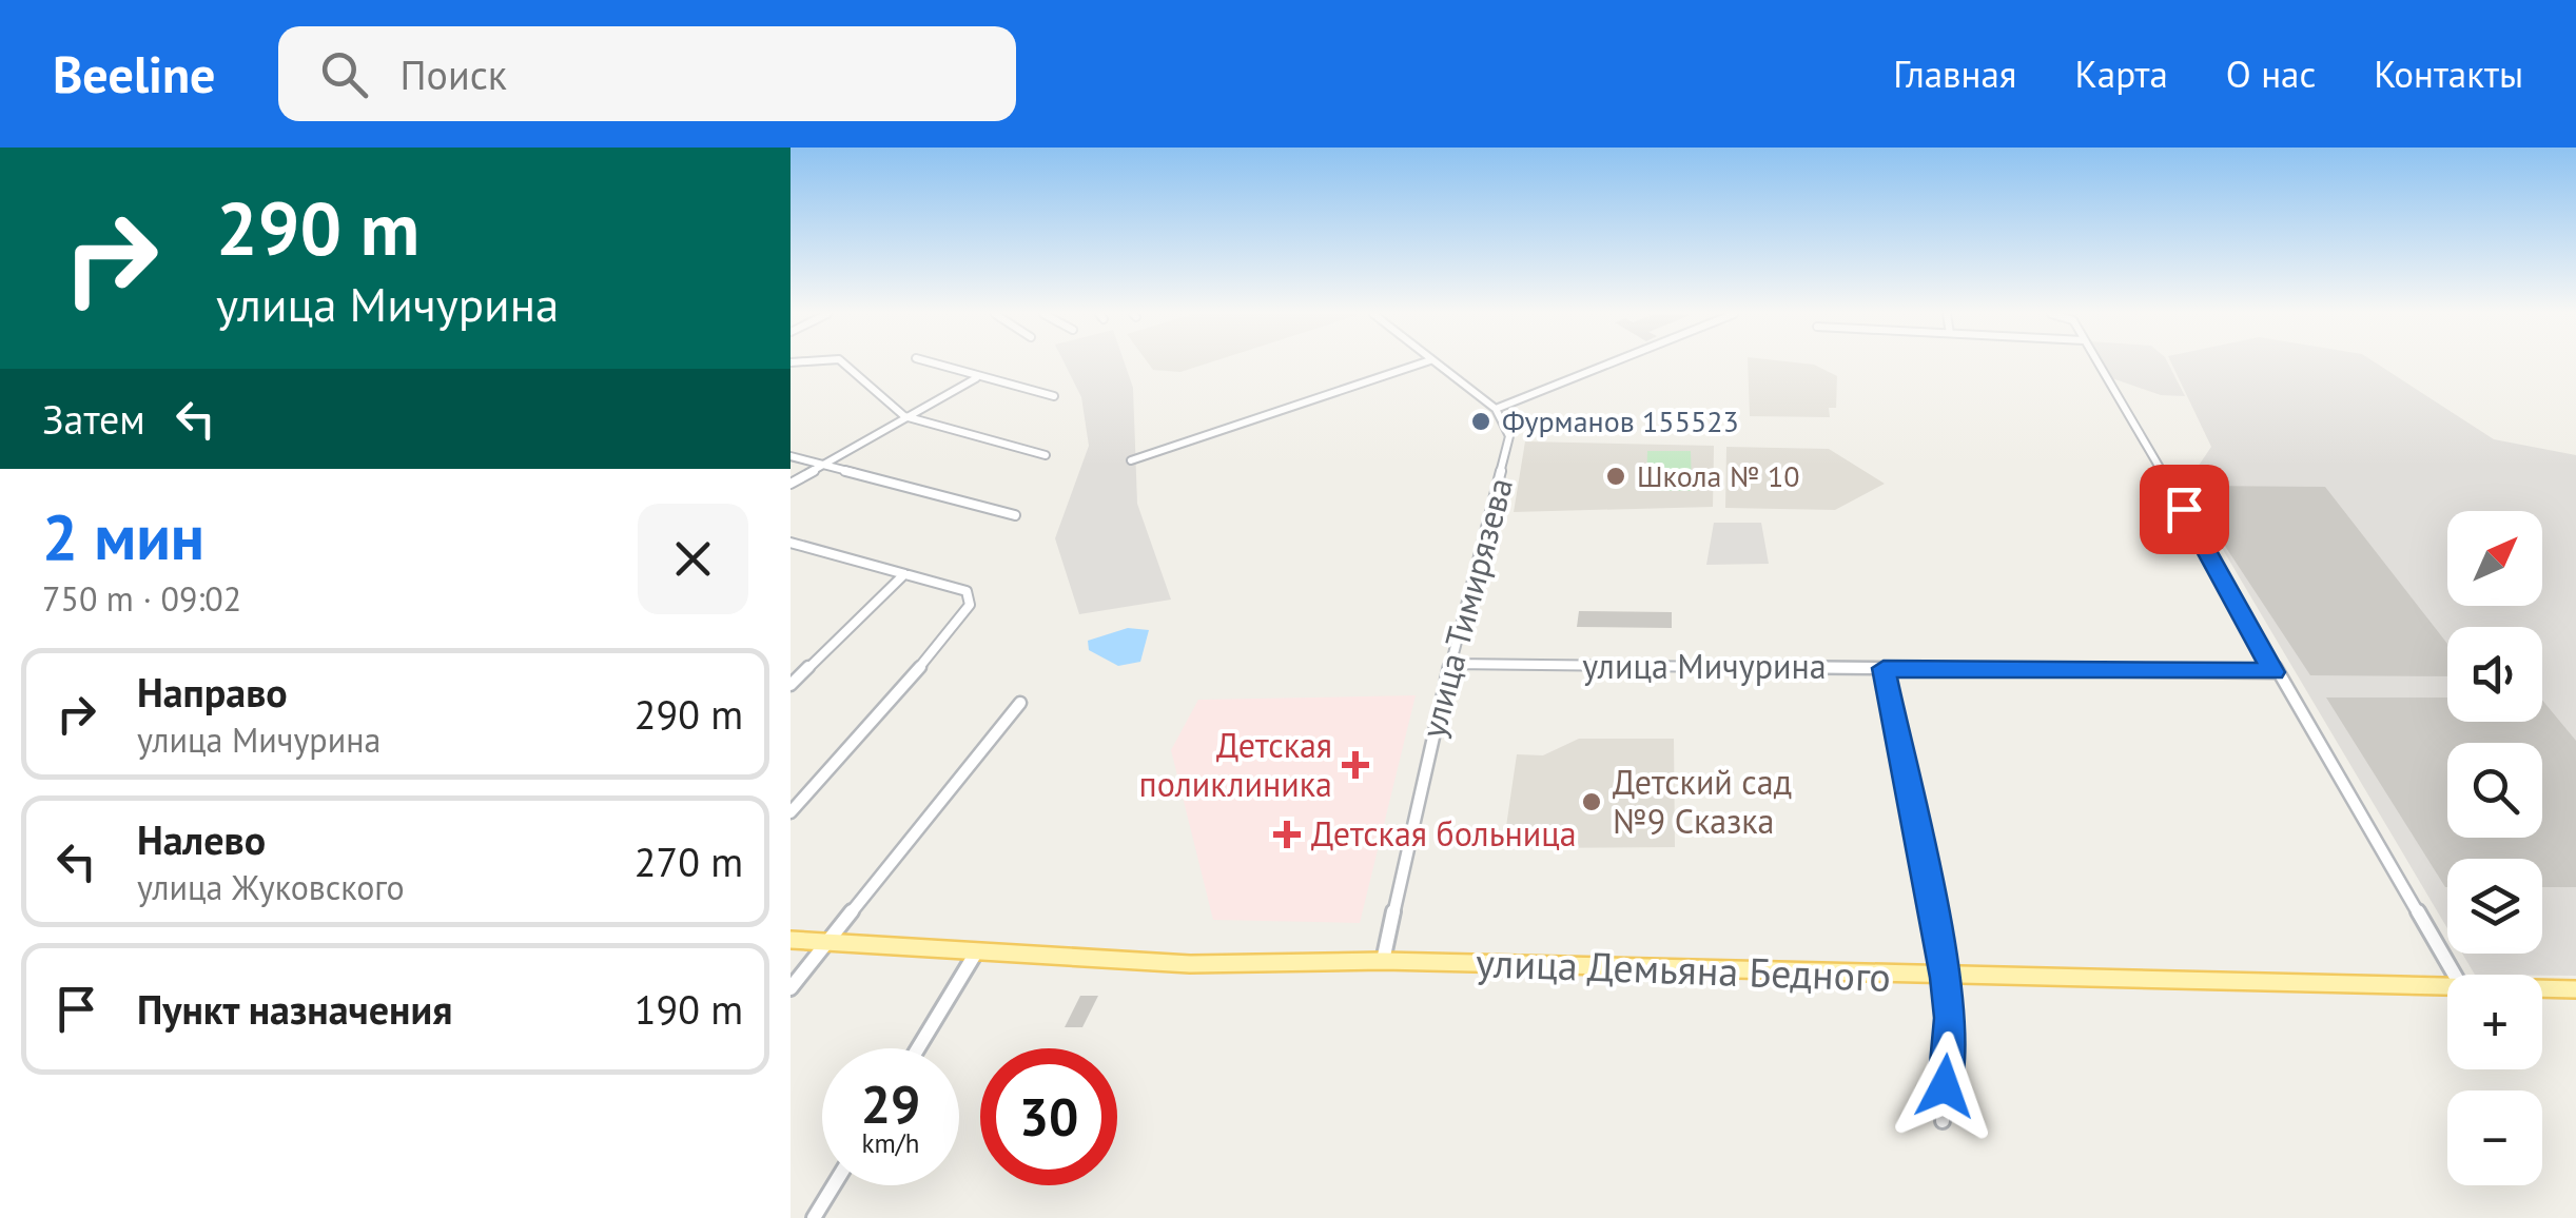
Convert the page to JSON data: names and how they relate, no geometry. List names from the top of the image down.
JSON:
{
  "streets": {
    "main road": ["улица Демьяна Бедного"],
    "street": ["улица Тимирязева", "улица Мичурина"]
  },
  "crossings": [
    ["улица Тимирязева", "улица Мичурина"],
    ["улица Тимирязева", "улица Демьяна Бедного"]
  ],
  "places": {
    "other": ["Фурманов 155523", "Школа № 10", "Детский сад №9 Сказка"],
    "health": ["Детская поликлиника", "Детская больница"]
  },
  "north": "top right",
  "page": {
    "header": "Beeline",
    "search": "Поиск",
    "nav": [
      "Главная",
      "Карта",
      "О нас",
      "Контакты"
    ],
    "turn": ["290 m", "улица Мичурина"],
    "then": "Затем",
    "heading": ["2 мин", "750 m · 09:02"],
    "map_buttons": ["+", "−"],
    "list": [
      {
        "name": "Направо",
        "note": "улица Мичурина",
        "value": "290 m"
      },
      {
        "name": "Налево",
        "note": "улица Жуковского",
        "value": "270 m"
      },
      {
        "name": "Пункт назначения",
        "value": "190 m"
      }
    ],
    "speed": "29 km/h",
    "limit": "30"
  }
}
